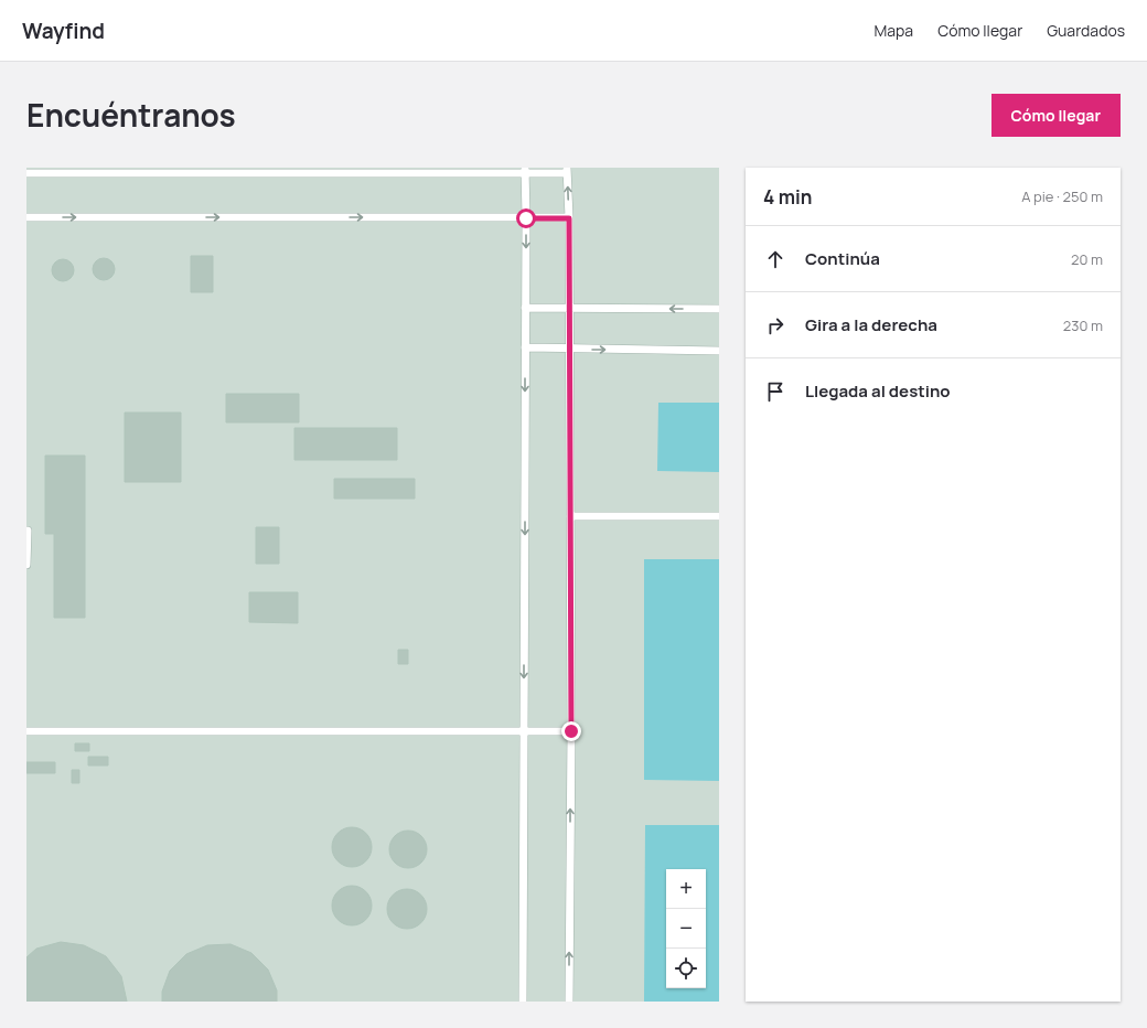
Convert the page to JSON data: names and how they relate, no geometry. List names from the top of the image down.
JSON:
{
  "page": {
    "header": "Wayfind",
    "nav": ["Mapa", "Cómo llegar", "Guardados"],
    "title": "Encuéntranos",
    "buttons": "Cómo llegar",
    "heading": ["4 min", "A pie · 250 m"],
    "list": [
      ["Continúa", "20 m"],
      ["Gira a la derecha", "230 m"],
      "Llegada al destino"
    ],
    "map_buttons": ["+", "−"]
  }
}
